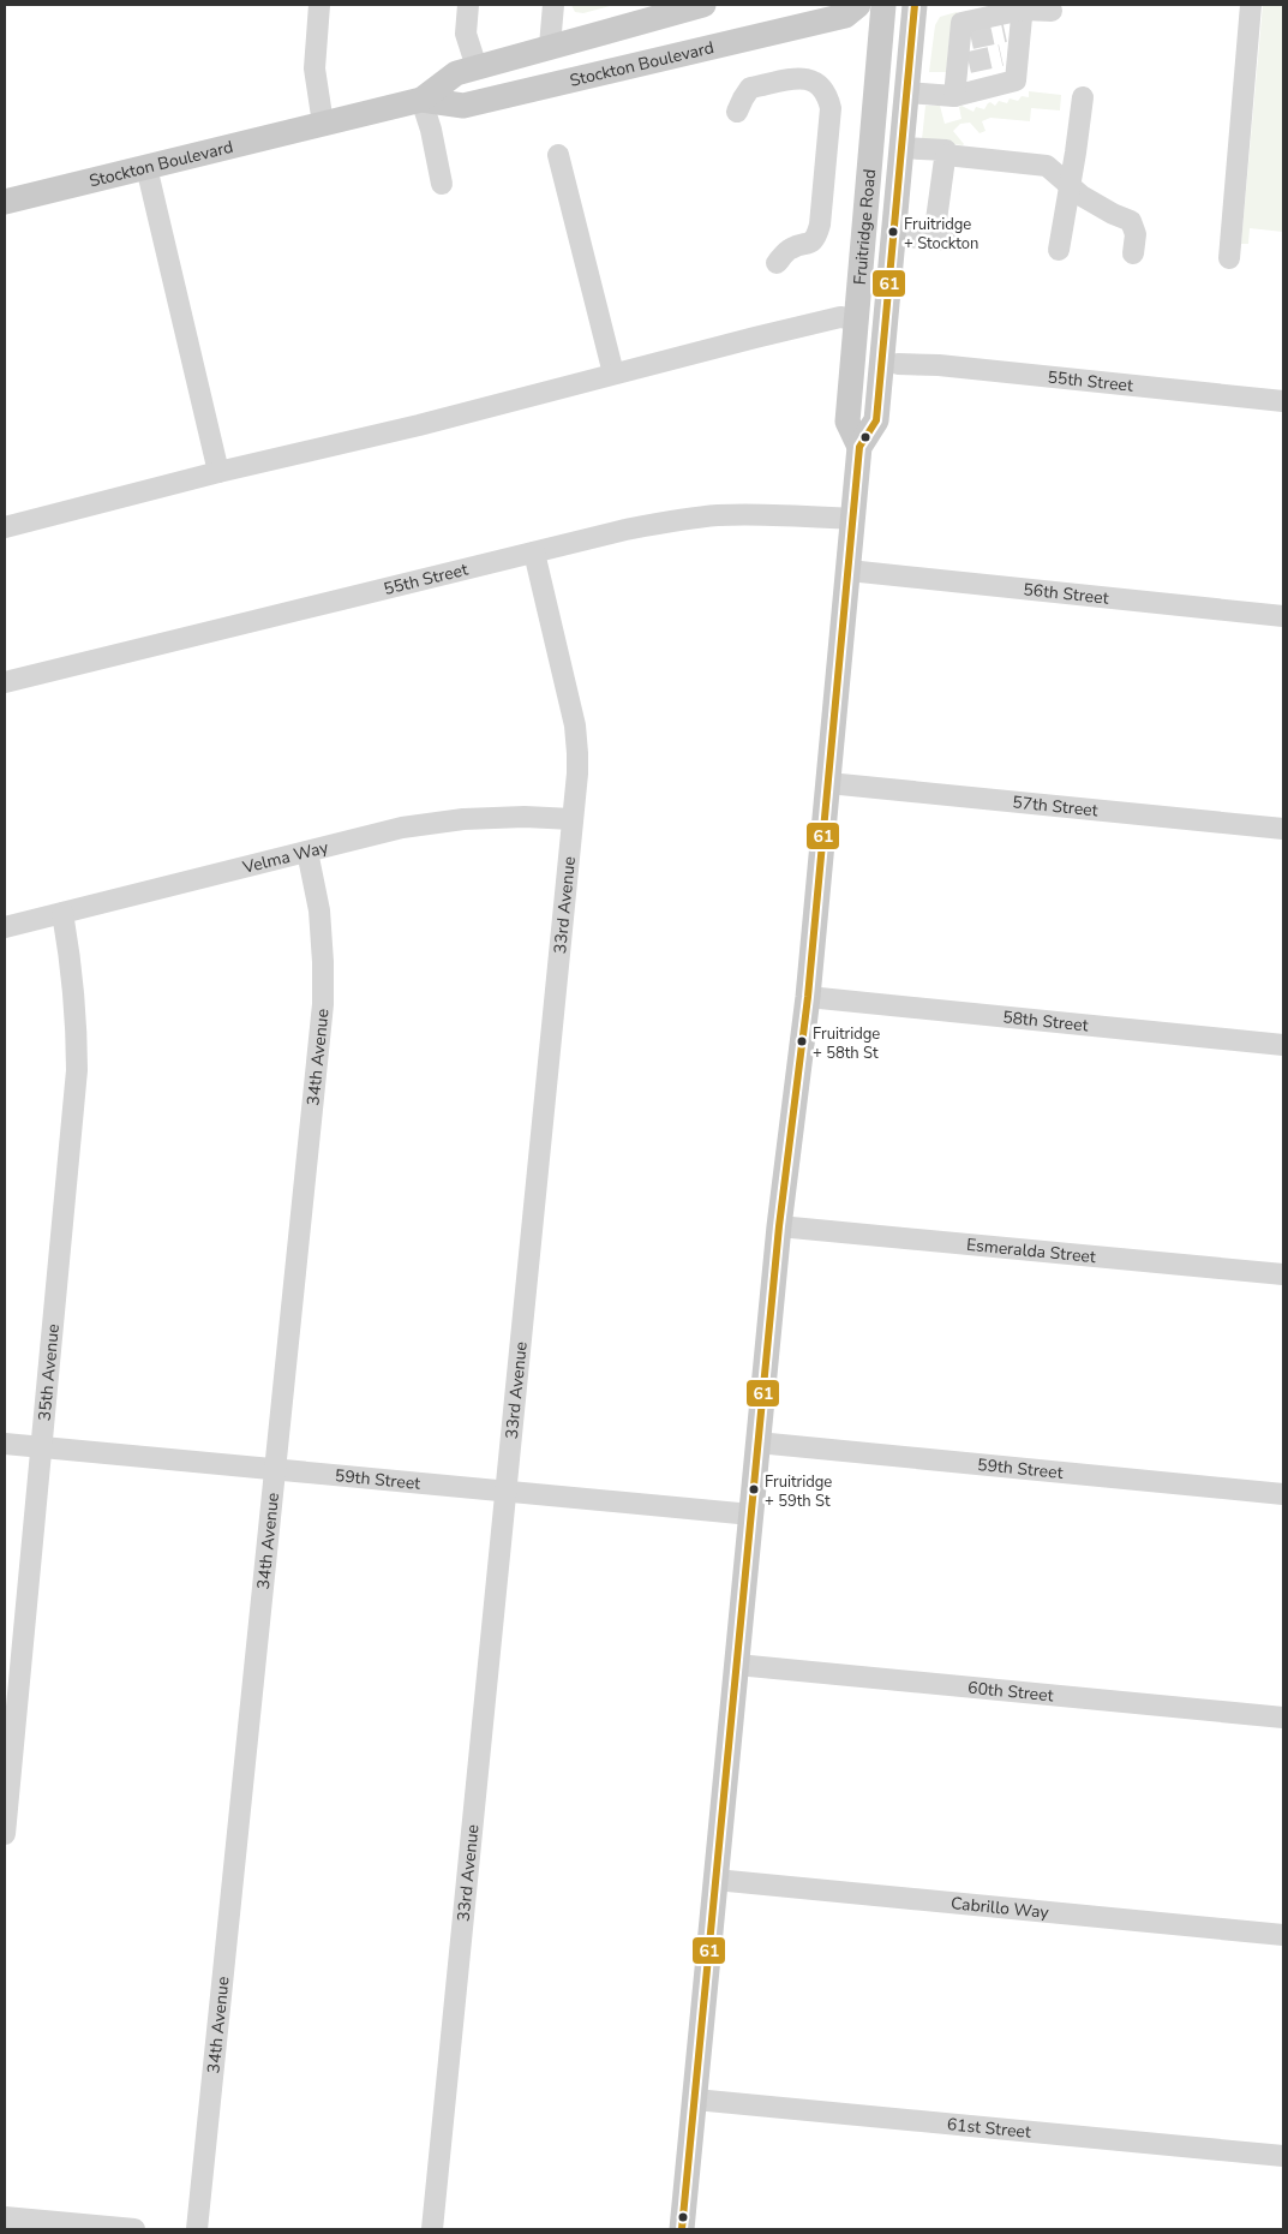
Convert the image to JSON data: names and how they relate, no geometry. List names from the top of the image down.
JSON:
{
  "streets": {
    "main road": ["Stockton Boulevard", "Fruitridge Road"],
    "street": [
      "55th Street",
      "56th Street",
      "57th Street",
      "Velma Way",
      "33rd Avenue",
      "58th Street",
      "34th Avenue",
      "Esmeralda Street",
      "35th Avenue",
      "59th Street",
      "60th Street",
      "Cabrillo Way",
      "61st Street"
    ]
  },
  "crossings": [
    ["Fruitridge Road", "55th Street"],
    ["Fruitridge Road", "56th Street"],
    ["Fruitridge Road", "57th Street"],
    ["Fruitridge Road", "58th Street"],
    ["Fruitridge Road", "Esmeralda Street"],
    ["Fruitridge Road", "59th Street"],
    ["Fruitridge Road", "60th Street"],
    ["Fruitridge Road", "Cabrillo Way"],
    ["Fruitridge Road", "61st Street"],
    ["55th Street", "33rd Avenue"],
    ["Velma Way", "33rd Avenue"],
    ["Velma Way", "34th Avenue"],
    ["Velma Way", "35th Avenue"],
    ["33rd Avenue", "59th Street"],
    ["34th Avenue", "59th Street"],
    ["35th Avenue", "59th Street"]
  ],
  "places": ["Fruitridge + Stockton", "Fruitridge + 58th St", "Fruitridge + 59th St"],
  "lines": ["transit line 61"]
}
